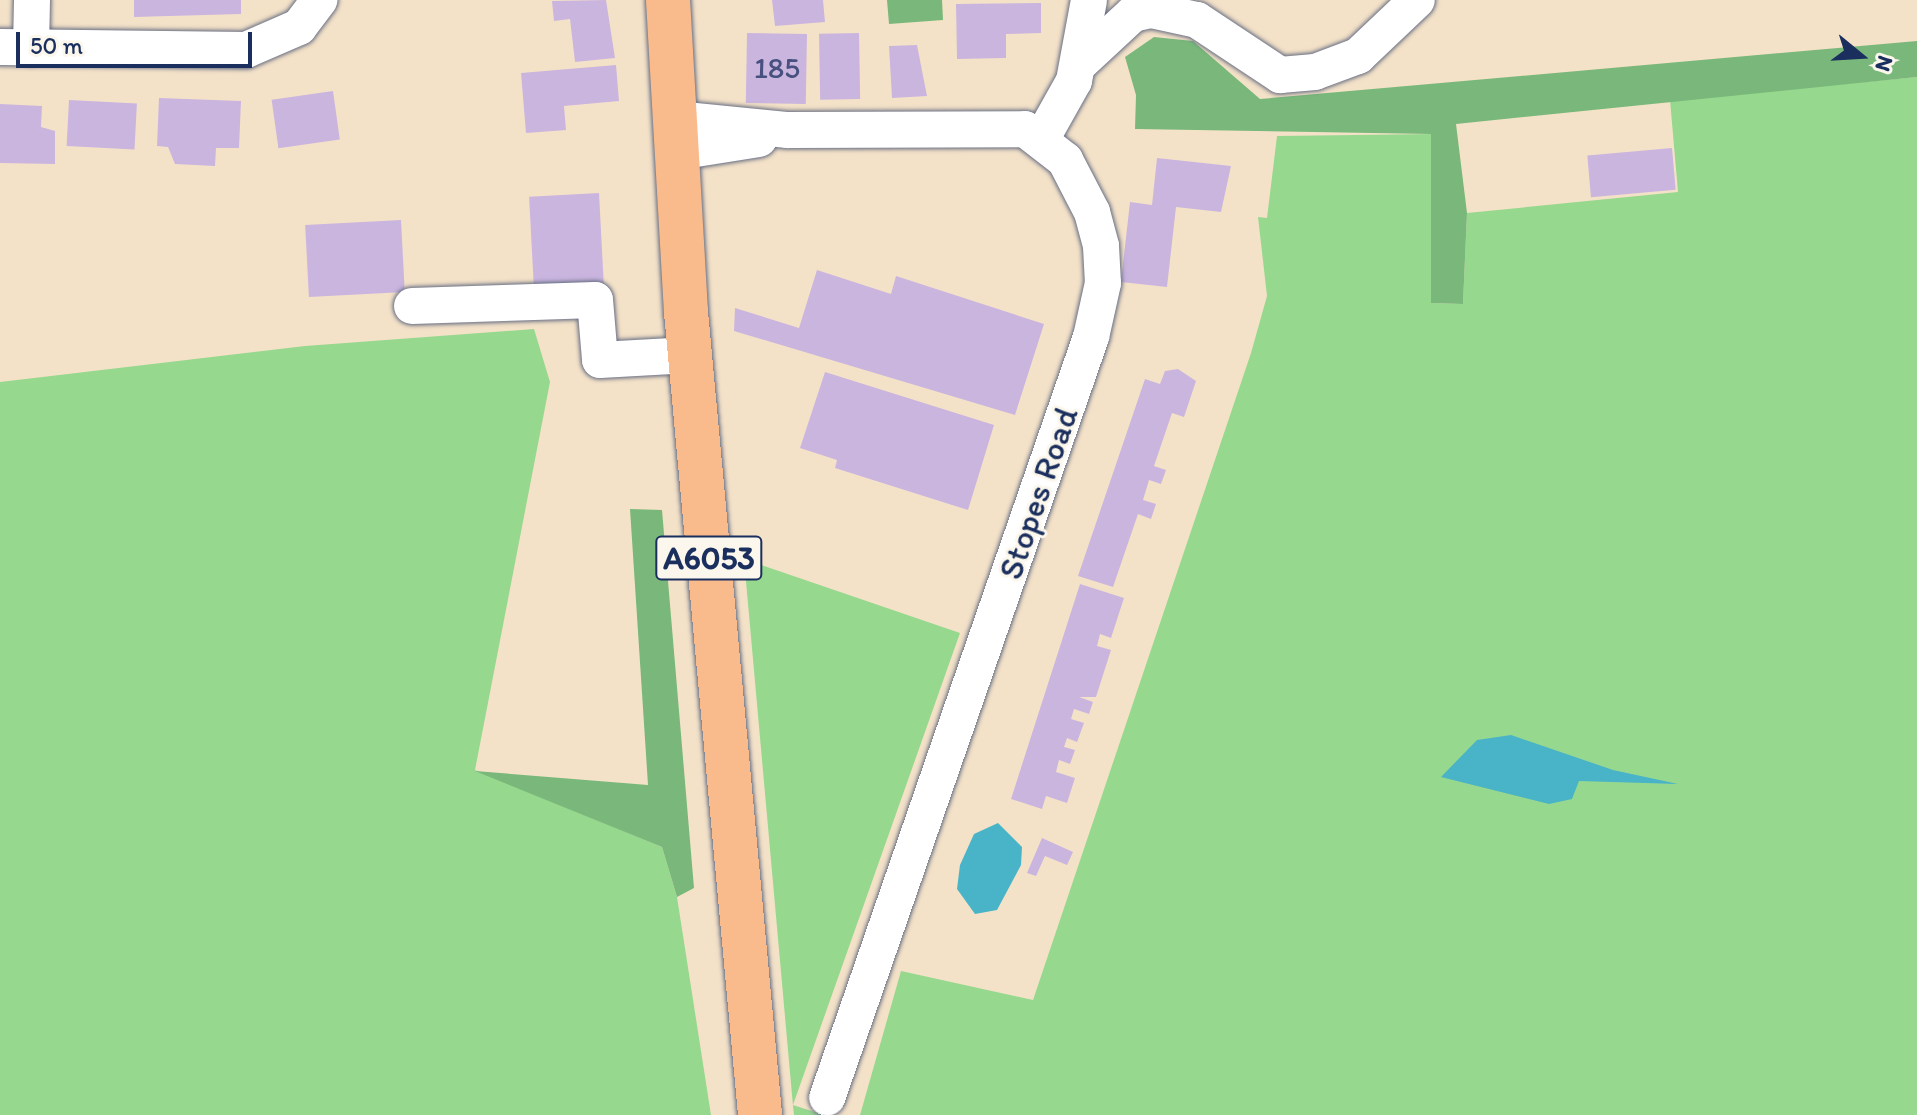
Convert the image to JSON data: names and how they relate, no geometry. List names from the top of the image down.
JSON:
{
  "streets": {
    "main road": ["A6053"],
    "street": ["Stopes Road"]
  },
  "crossings": [
    ["Stopes Road", "A6053"]
  ],
  "house_numbers": ["185"],
  "scale_bar": "50 m",
  "north": "right"
}
